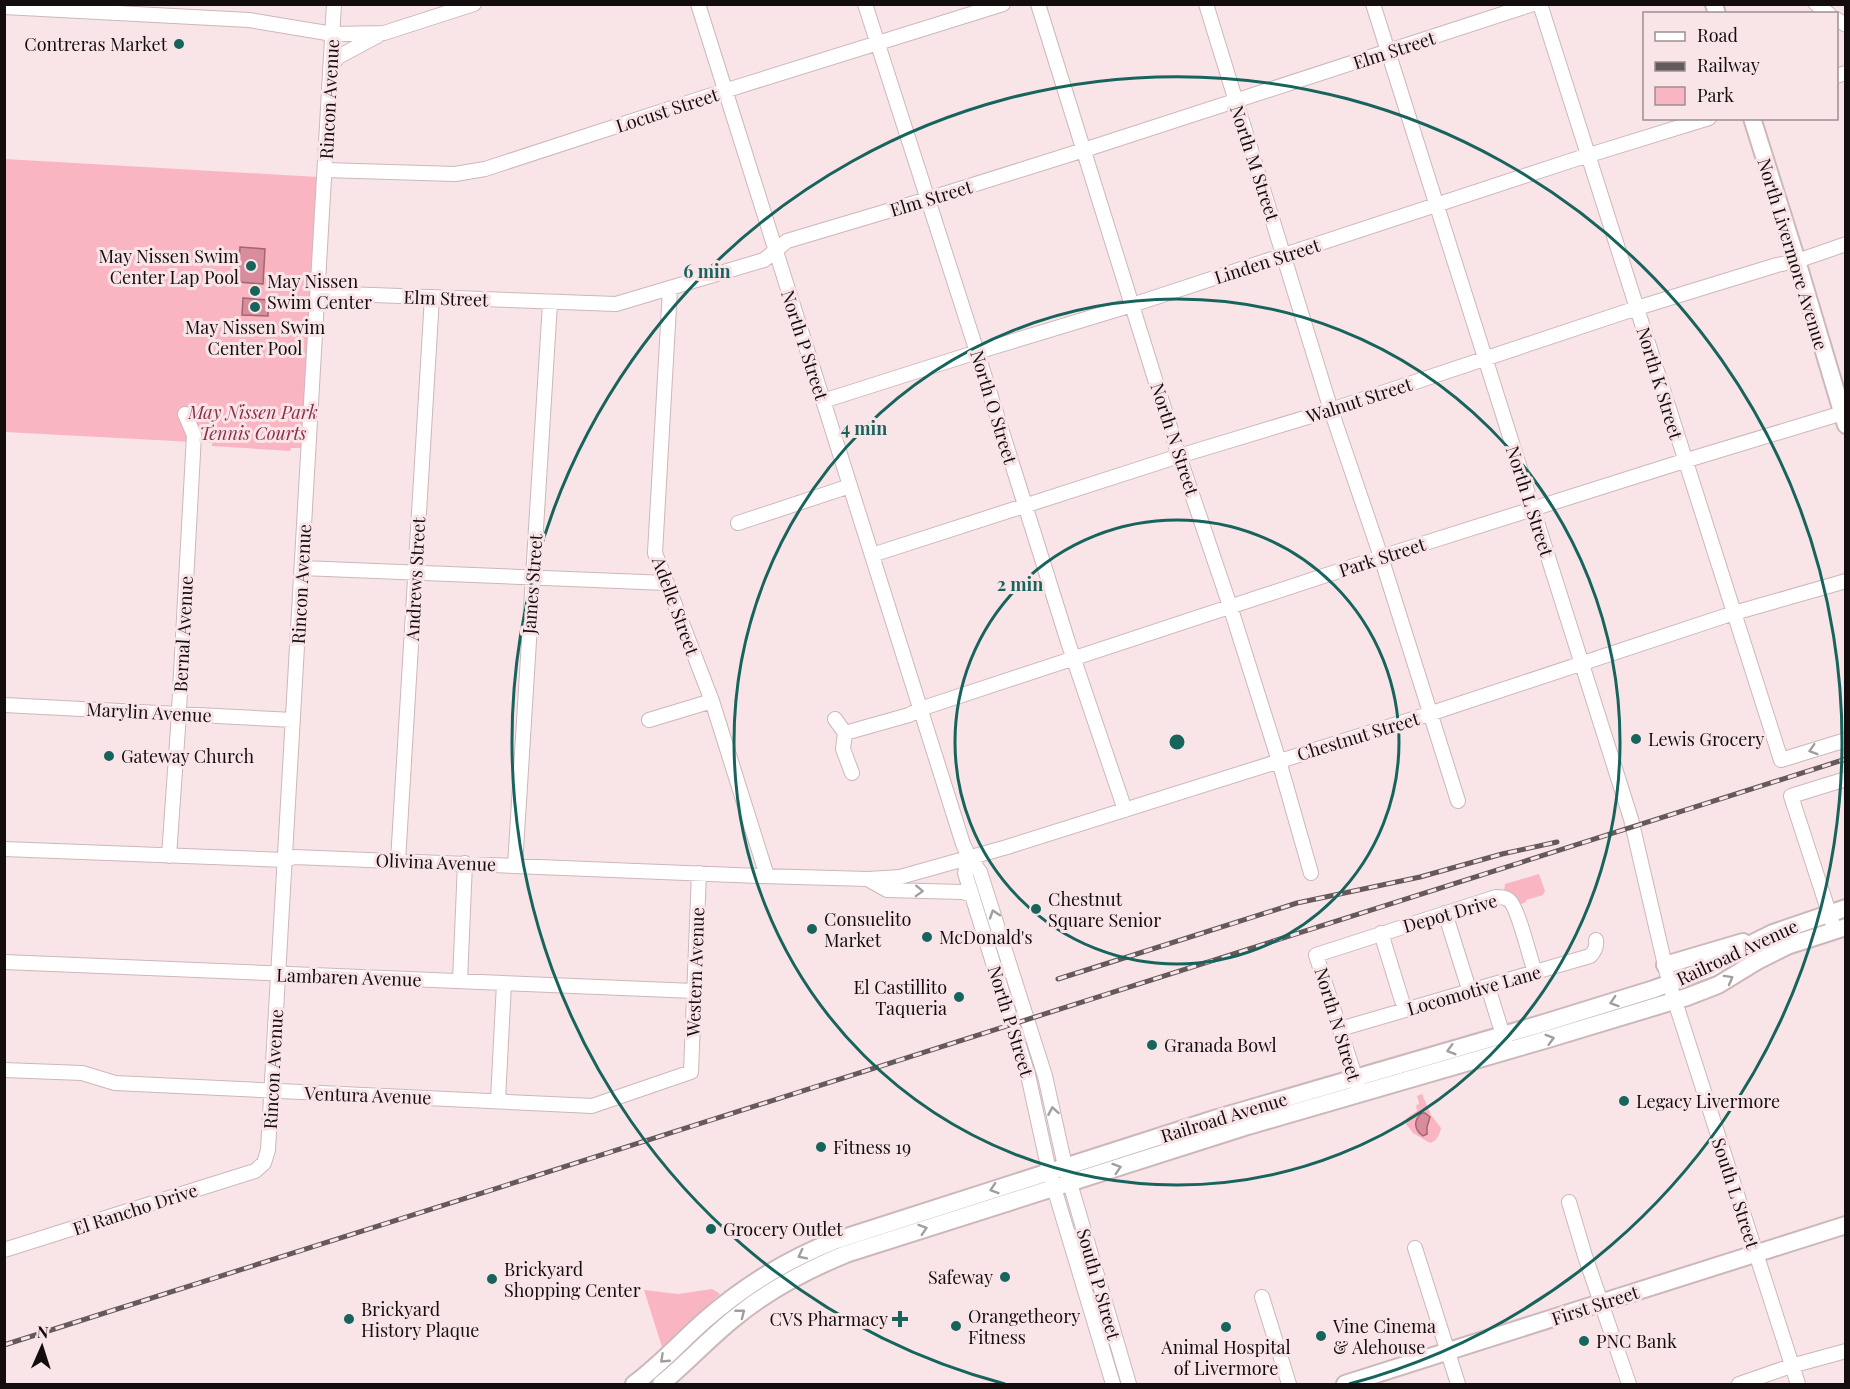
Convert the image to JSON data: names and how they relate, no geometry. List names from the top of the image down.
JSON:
{
  "streets": {
    "main road": ["North Livermore Avenue", "Railroad Avenue", "First Street"],
    "street": [
      "Elm Street",
      "Rincon Avenue",
      "Locust Street",
      "North M Street",
      "Linden Street",
      "North P Street",
      "North K Street",
      "Walnut Street",
      "North O Street",
      "North N Street",
      "North L Street",
      "Park Street",
      "Andrews Street",
      "James Street",
      "Adelle Street",
      "Bernal Avenue",
      "Marylin Avenue",
      "Chestnut Street",
      "Olivina Avenue",
      "Depot Drive",
      "Western Avenue",
      "Lambaren Avenue",
      "Locomotive Lane",
      "Ventura Avenue",
      "South L Street",
      "El Rancho Drive",
      "South P Street"
    ]
  },
  "crossings": [
    ["Elm Street", "Rincon Avenue"],
    ["Elm Street", "North M Street"],
    ["Elm Street", "North P Street"],
    ["Elm Street", "North O Street"],
    ["Elm Street", "North N Street"],
    ["Elm Street", "North L Street"],
    ["Elm Street", "Andrews Street"],
    ["Elm Street", "James Street"],
    ["Elm Street", "Adelle Street"],
    ["Rincon Avenue", "Locust Street"],
    ["Rincon Avenue", "Marylin Avenue"],
    ["Rincon Avenue", "Olivina Avenue"],
    ["Rincon Avenue", "Lambaren Avenue"],
    ["Rincon Avenue", "Ventura Avenue"],
    ["Rincon Avenue", "El Rancho Drive"],
    ["Locust Street", "North P Street"],
    ["Locust Street", "North O Street"],
    ["North M Street", "Linden Street"],
    ["North M Street", "Walnut Street"],
    ["North M Street", "Park Street"],
    ["North M Street", "Chestnut Street"],
    ["North Livermore Avenue", "Walnut Street"],
    ["North Livermore Avenue", "Park Street"],
    ["Linden Street", "North P Street"],
    ["Linden Street", "North K Street"],
    ["Linden Street", "North O Street"],
    ["Linden Street", "North N Street"],
    ["Linden Street", "North L Street"],
    ["North P Street", "Walnut Street"],
    ["North P Street", "Park Street"],
    ["North P Street", "Chestnut Street"],
    ["North P Street", "Railroad Avenue"],
    ["North P Street", "South P Street"],
    ["North K Street", "Walnut Street"],
    ["North K Street", "Park Street"],
    ["North K Street", "Chestnut Street"],
    ["Walnut Street", "North O Street"],
    ["Walnut Street", "North N Street"],
    ["Walnut Street", "North L Street"],
    ["North O Street", "Park Street"],
    ["North O Street", "Chestnut Street"],
    ["North N Street", "Park Street"],
    ["North N Street", "Chestnut Street"],
    ["North N Street", "Depot Drive"],
    ["North N Street", "Railroad Avenue"],
    ["North N Street", "Locomotive Lane"],
    ["North L Street", "Park Street"],
    ["North L Street", "Chestnut Street"],
    ["North L Street", "Railroad Avenue"],
    ["North L Street", "South L Street"],
    ["Andrews Street", "Olivina Avenue"],
    ["James Street", "Olivina Avenue"],
    ["Adelle Street", "Olivina Avenue"],
    ["Bernal Avenue", "Marylin Avenue"],
    ["Bernal Avenue", "Olivina Avenue"],
    ["Chestnut Street", "Olivina Avenue"],
    ["Olivina Avenue", "Western Avenue"],
    ["Depot Drive", "Locomotive Lane"],
    ["Railroad Avenue", "South L Street"],
    ["Railroad Avenue", "South P Street"],
    ["Western Avenue", "Lambaren Avenue"],
    ["Western Avenue", "Ventura Avenue"],
    ["South L Street", "First Street"]
  ],
  "parks": ["May Nissen Park Tennis Courts"],
  "places": {
    "other": [
      "Contreras Market",
      "May Nissen Swim Center Lap Pool",
      "May Nissen Swim Center",
      "May Nissen Swim Center Pool",
      "Lewis Grocery",
      "Gateway Church",
      "Chestnut Square Senior",
      "Consuelito Market",
      "McDonald's",
      "El Castillito Taqueria",
      "Granada Bowl",
      "Legacy Livermore",
      "Fitness 19",
      "Grocery Outlet",
      "Safeway",
      "Brickyard Shopping Center",
      "Brickyard History Plaque",
      "Orangetheory Fitness",
      "Animal Hospital of Livermore",
      "Vine Cinema & Alehouse",
      "PNC Bank"
    ],
    "health": ["CVS Pharmacy"]
  },
  "legend": ["Road", "Railway", "Park"],
  "north": "top",
  "rings": ["6 min", "4 min", "2 min"]
}
